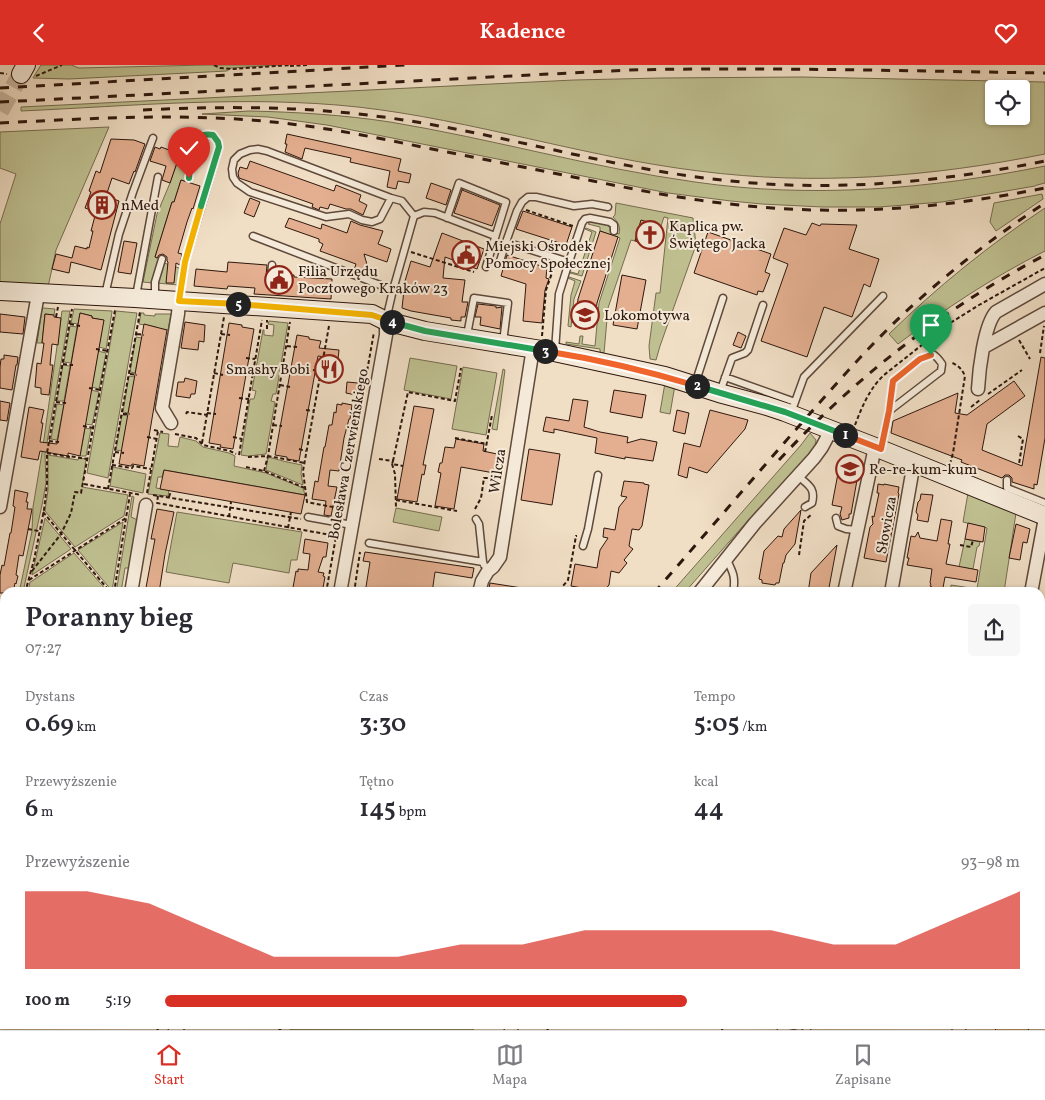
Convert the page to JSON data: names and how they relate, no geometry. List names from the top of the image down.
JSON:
{
  "streets": {
    "street": ["Bolesława Czerwieńskiego", "Wilcza", "Słowicza"]
  },
  "places": {
    "building": ["nMed"],
    "church": ["Kaplica pw. Świętego Jacka"],
    "public building": ["Miejski Ośrodek Pomocy Społecznej", "Filia Urzędu Pocztowego Kraków 23"],
    "school or university": ["Lokomotywa", "Re-re-kum-kum"],
    "restaurant": ["Smashy Bobi"]
  },
  "page": {
    "header": "Kadence",
    "pins": [
      "5",
      "4",
      "3",
      "2",
      "1"
    ],
    "heading": ["Poranny bieg", "07:27"],
    "stats": [
      ["Dystans", "0.69 km"],
      ["Czas", "3:30"],
      ["Tempo", "5:05 /km"],
      ["Przewyższenie", "6 m"],
      ["Tętno", "145 bpm"],
      ["kcal", "44"]
    ],
    "chart": ["Przewyższenie", "93–98 m"],
    "list": [
      {
        "name": "100 m",
        "note": "5:19"
      }
    ],
    "tabs": ["Start", "Mapa", "Zapisane"]
  }
}
